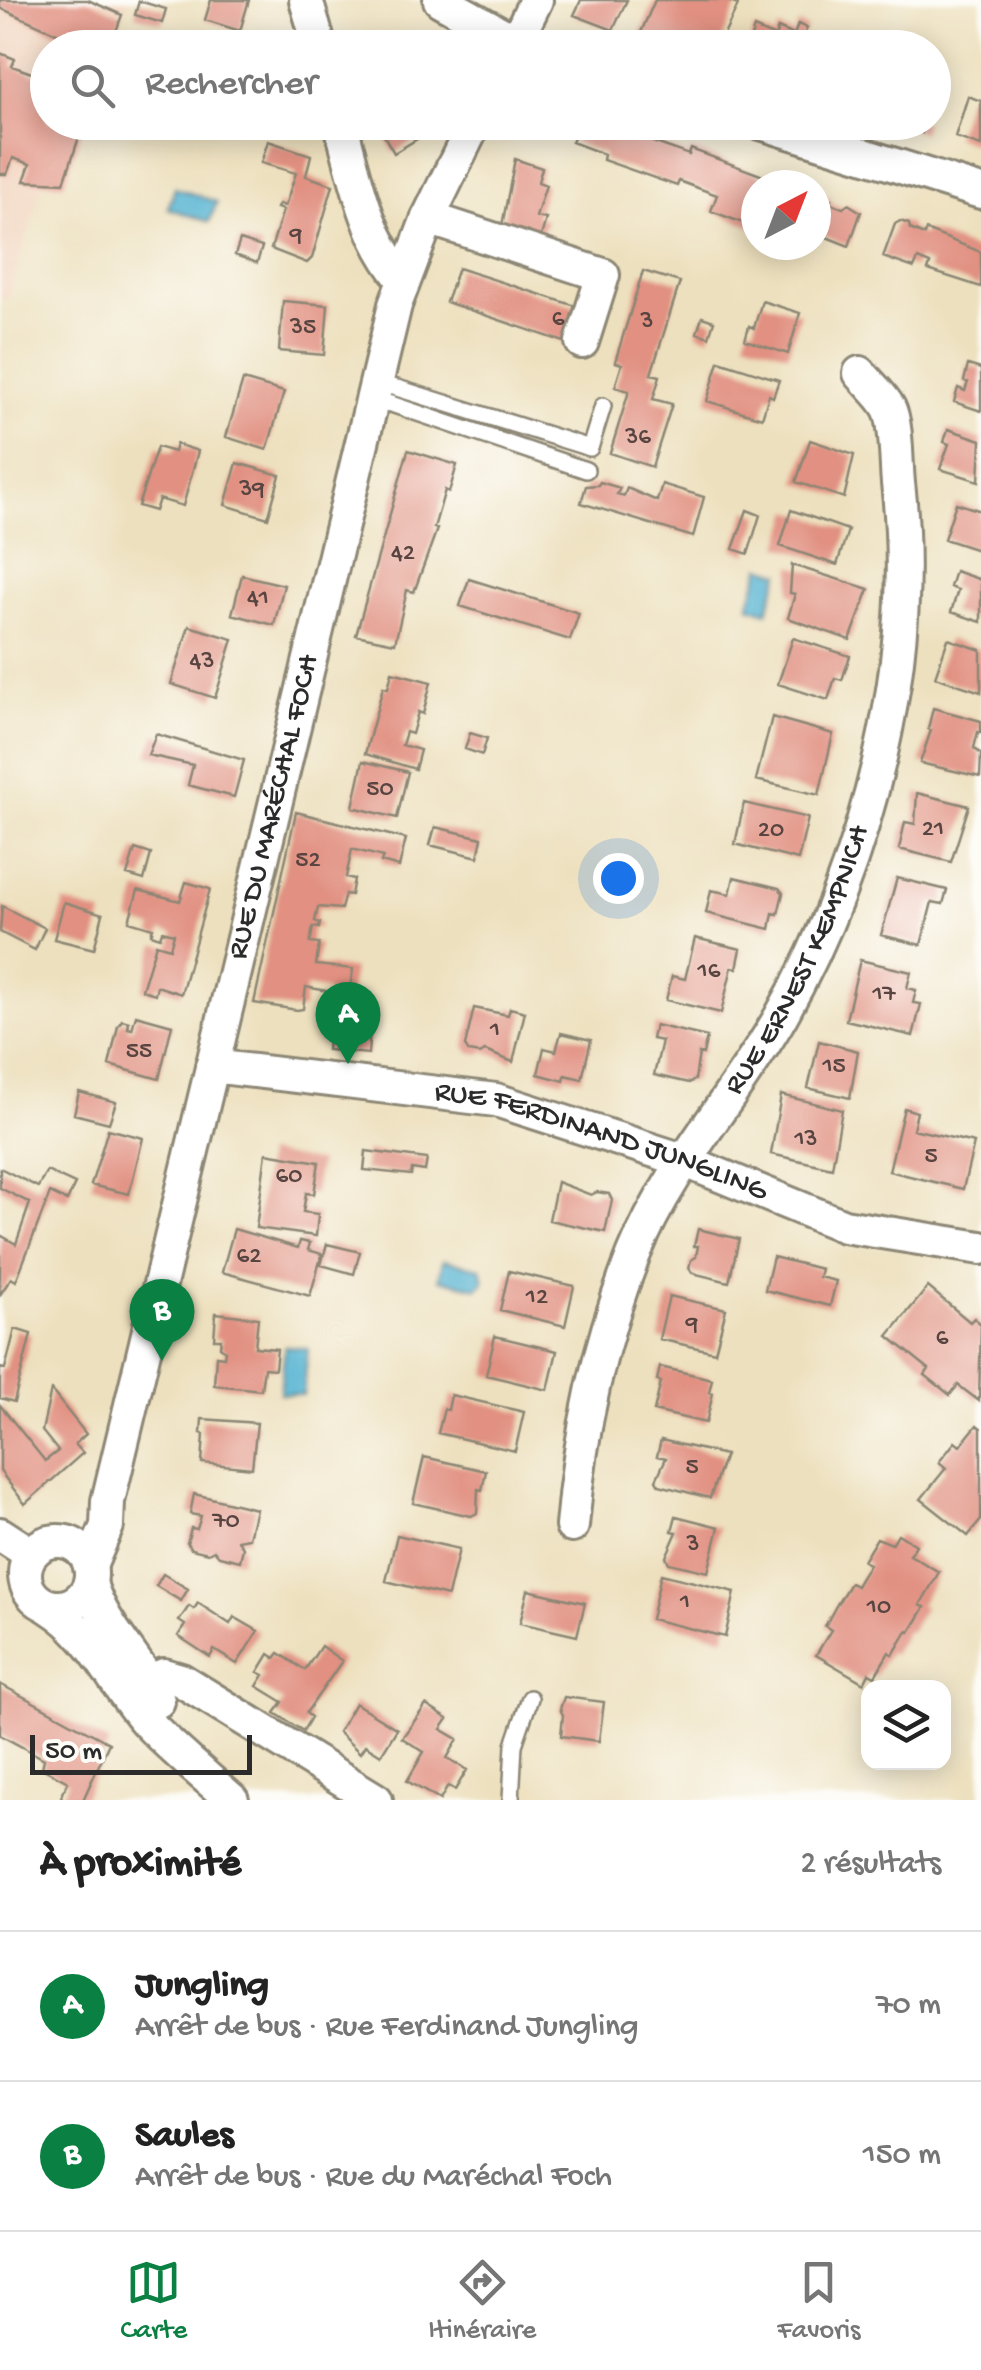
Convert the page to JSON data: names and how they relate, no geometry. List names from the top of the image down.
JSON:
{
  "streets": {
    "street": ["RUE DU MARÉCHAL FOCH", "RUE ERNEST KEMPNICH", "RUE FERDINAND JUNGLING"]
  },
  "crossings": [
    ["RUE DU MARÉCHAL FOCH", "RUE FERDINAND JUNGLING"],
    ["RUE ERNEST KEMPNICH", "RUE FERDINAND JUNGLING"]
  ],
  "house_numbers": [
    "9",
    "6",
    "3",
    "35",
    "36",
    "39",
    "42",
    "41",
    "43",
    "50",
    "21",
    "20",
    "52",
    "16",
    "17",
    "1",
    "55",
    "15",
    "13",
    "5",
    "60",
    "62",
    "12",
    "9",
    "6",
    "5",
    "70",
    "3",
    "1",
    "10"
  ],
  "scale_bar": "50 m",
  "north": "top right",
  "page": {
    "search": "Rechercher",
    "pins": ["A", "B"],
    "scale": "50 m",
    "heading": ["À proximité", "2 résultats"],
    "list": [
      {
        "mark": "A",
        "name": "Jungling",
        "note": "Arrêt de bus · Rue Ferdinand Jungling",
        "value": "70 m"
      },
      {
        "mark": "B",
        "name": "Saules",
        "note": "Arrêt de bus · Rue du Maréchal Foch",
        "value": "150 m"
      }
    ],
    "nav": ["Carte", "Itinéraire", "Favoris"]
  }
}
